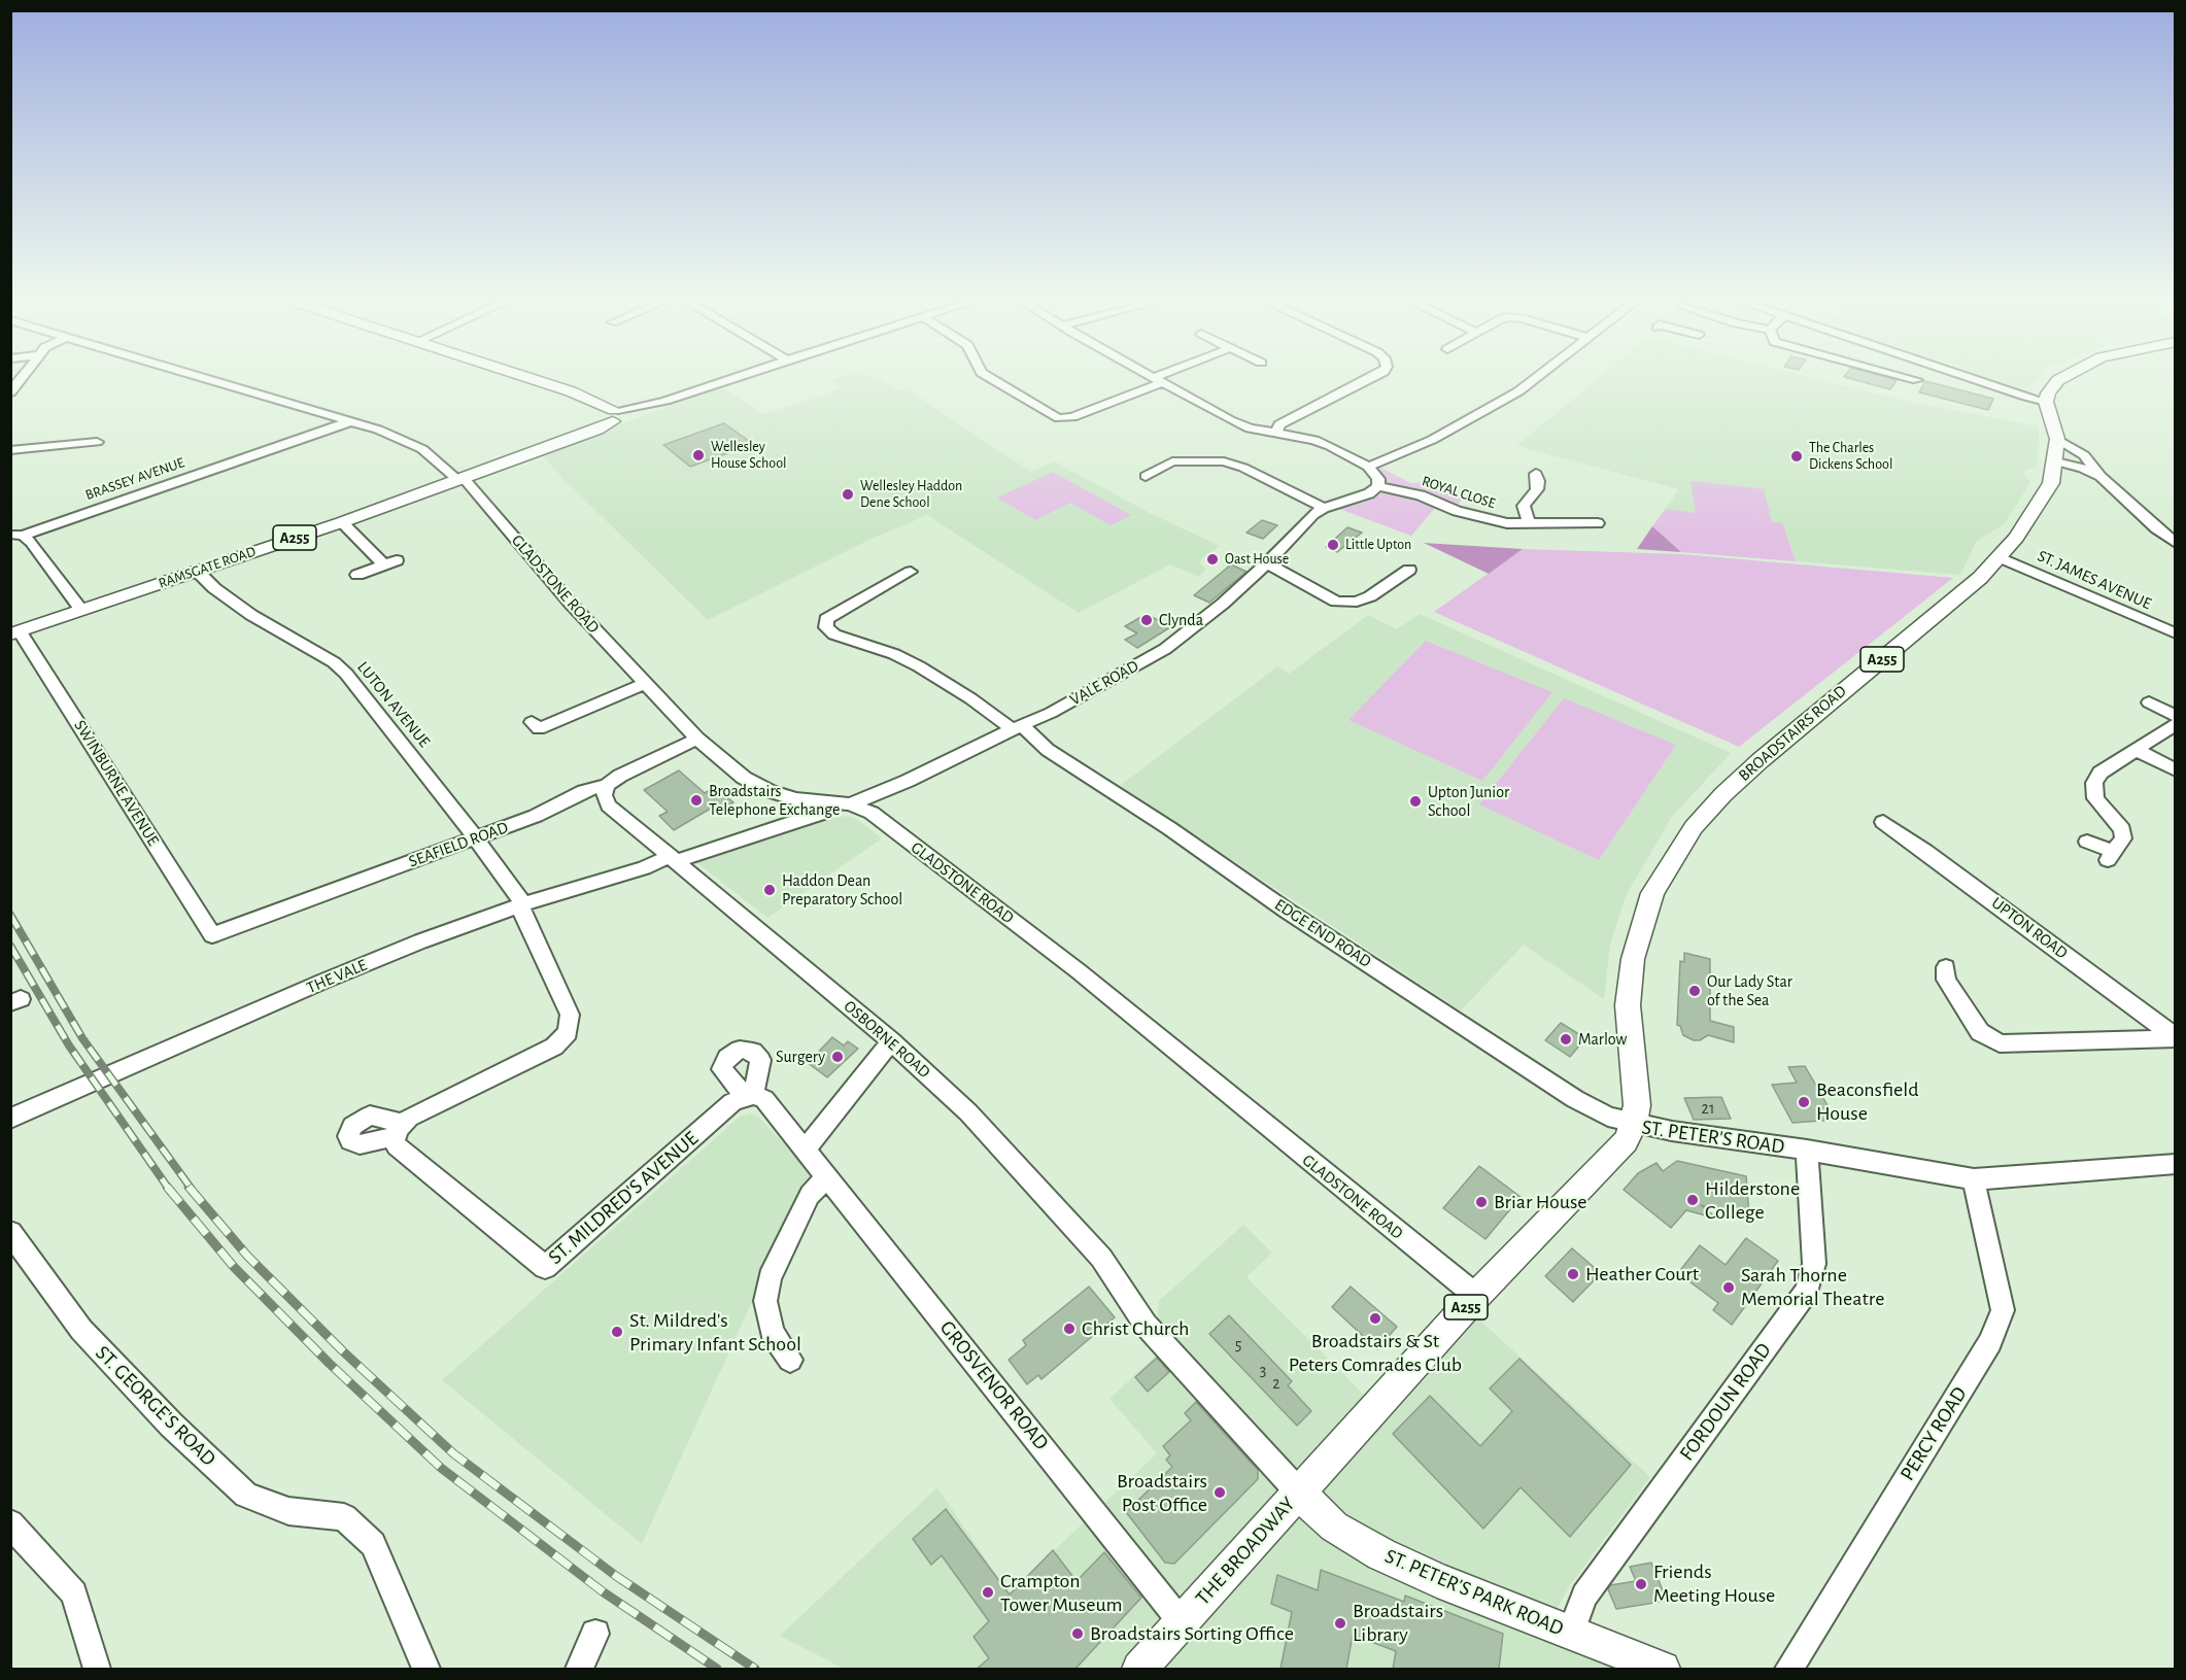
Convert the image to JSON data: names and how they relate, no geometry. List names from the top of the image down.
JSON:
{
  "streets": {
    "main road": [
      "A255",
      "RAMSGATE ROAD",
      "BROADSTAIRS ROAD",
      "ST. PETER'S ROAD",
      "THE BROADWAY",
      "ST. PETER'S PARK ROAD"
    ],
    "street": [
      "BRASSEY AVENUE",
      "ROYAL CLOSE",
      "ST. JAMES AVENUE",
      "GLADSTONE ROAD",
      "VALE ROAD",
      "LUTON AVENUE",
      "SWINBURNE AVENUE",
      "SEAFIELD ROAD",
      "UPTON ROAD",
      "EDGE END ROAD",
      "THE VALE",
      "OSBORNE ROAD",
      "ST. MILDRED'S AVENUE",
      "GROSVENOR ROAD",
      "FORDOUN ROAD",
      "ST. GEORGE'S ROAD",
      "PERCY ROAD"
    ]
  },
  "crossings": [
    ["BRASSEY AVENUE", "RAMSGATE ROAD"],
    ["BRASSEY AVENUE", "GLADSTONE ROAD"],
    ["RAMSGATE ROAD", "GLADSTONE ROAD"],
    ["RAMSGATE ROAD", "LUTON AVENUE"],
    ["RAMSGATE ROAD", "SWINBURNE AVENUE"],
    ["ST. JAMES AVENUE", "BROADSTAIRS ROAD"],
    ["GLADSTONE ROAD", "VALE ROAD"],
    ["GLADSTONE ROAD", "SEAFIELD ROAD"],
    ["GLADSTONE ROAD", "ST. PETER'S ROAD"],
    ["VALE ROAD", "EDGE END ROAD"],
    ["LUTON AVENUE", "SEAFIELD ROAD"],
    ["LUTON AVENUE", "THE VALE"],
    ["LUTON AVENUE", "ST. MILDRED'S AVENUE"],
    ["BROADSTAIRS ROAD", "EDGE END ROAD"],
    ["BROADSTAIRS ROAD", "ST. PETER'S ROAD"],
    ["SWINBURNE AVENUE", "SEAFIELD ROAD"],
    ["SEAFIELD ROAD", "OSBORNE ROAD"],
    ["EDGE END ROAD", "ST. PETER'S ROAD"],
    ["THE VALE", "OSBORNE ROAD"],
    ["THE VALE", "ST. MILDRED'S AVENUE"],
    ["OSBORNE ROAD", "THE BROADWAY"],
    ["ST. PETER'S ROAD", "FORDOUN ROAD"],
    ["ST. PETER'S ROAD", "PERCY ROAD"],
    ["ST. PETER'S ROAD", "THE BROADWAY"],
    ["ST. PETER'S ROAD", "ST. PETER'S PARK ROAD"],
    ["ST. MILDRED'S AVENUE", "GROSVENOR ROAD"],
    ["GROSVENOR ROAD", "THE BROADWAY"],
    ["FORDOUN ROAD", "ST. PETER'S PARK ROAD"],
    ["THE BROADWAY", "ST. PETER'S PARK ROAD"]
  ],
  "places": [
    "Wellesley House School",
    "The Charles Dickens School",
    "Wellesley Haddon Dene School",
    "Little Upton",
    "Oast House",
    "Clynda",
    "Broadstairs Telephone Exchange",
    "Upton Junior School",
    "Haddon Dean Preparatory School",
    "Our Lady Star of the Sea",
    "Marlow",
    "Surgery",
    "Beaconsfield House",
    "Hilderstone College",
    "Briar House",
    "Heather Court",
    "Sarah Thorne Memorial Theatre",
    "Broadstairs & St Peters Comrades Club",
    "Christ Church",
    "St. Mildred's Primary Infant School",
    "Broadstairs Post Office",
    "Friends Meeting House",
    "Crampton Tower Museum",
    "Broadstairs Library",
    "Broadstairs Sorting Office"
  ],
  "house_numbers": [
    "21",
    "5",
    "3",
    "2"
  ]
}
